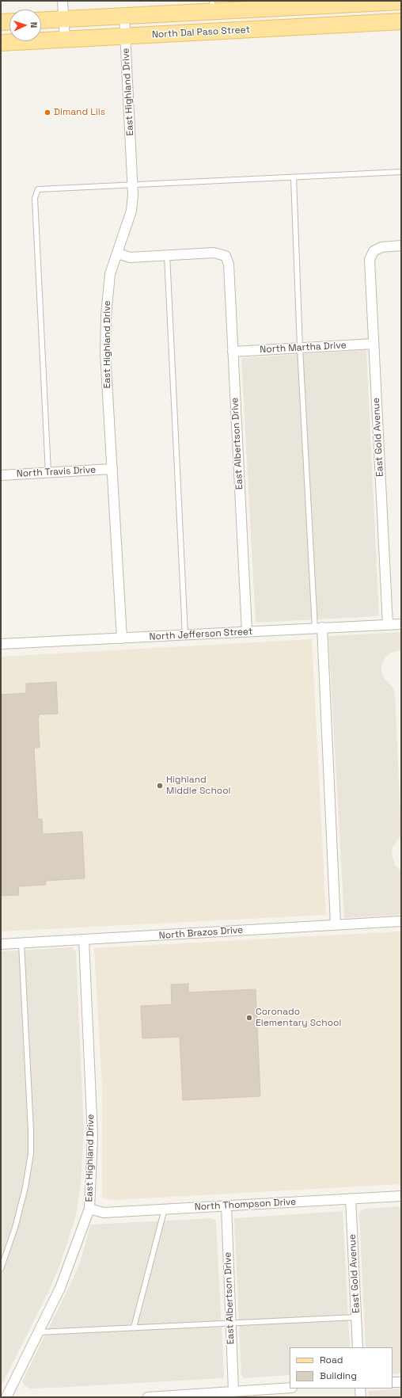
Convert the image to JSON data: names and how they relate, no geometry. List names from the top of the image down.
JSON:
{
  "streets": {
    "main road": ["North Dal Paso Street"],
    "street": [
      "East Highland Drive",
      "North Martha Drive",
      "East Gold Avenue",
      "East Albertson Drive",
      "North Travis Drive",
      "North Jefferson Street",
      "North Brazos Drive",
      "North Thompson Drive"
    ]
  },
  "crossings": [
    ["North Dal Paso Street", "East Highland Drive"],
    ["East Highland Drive", "North Travis Drive"],
    ["East Highland Drive", "North Jefferson Street"],
    ["East Highland Drive", "North Brazos Drive"],
    ["East Highland Drive", "North Thompson Drive"],
    ["North Martha Drive", "East Gold Avenue"],
    ["North Martha Drive", "East Albertson Drive"],
    ["East Gold Avenue", "North Jefferson Street"],
    ["East Gold Avenue", "North Thompson Drive"],
    ["East Albertson Drive", "North Jefferson Street"],
    ["East Albertson Drive", "North Thompson Drive"]
  ],
  "places": ["Dimand Lils", "Highland Middle School", "Coronado Elementary School"],
  "legend": ["Road", "Building"],
  "north": "right"
}
